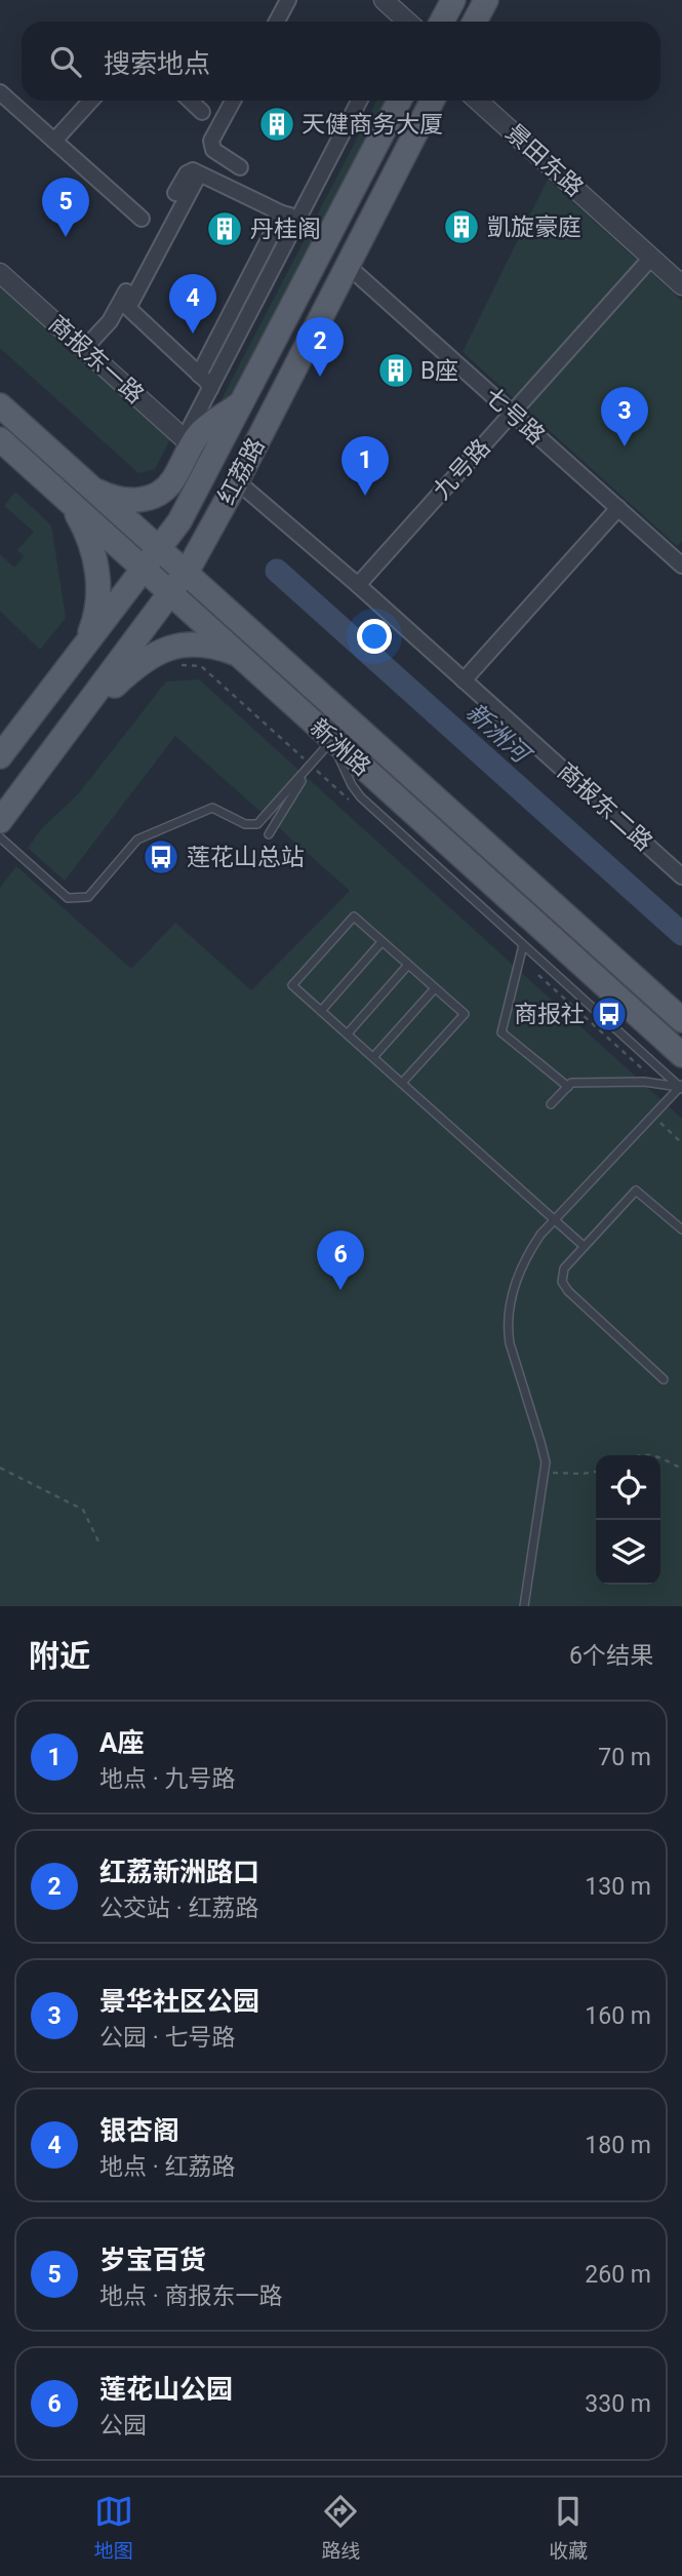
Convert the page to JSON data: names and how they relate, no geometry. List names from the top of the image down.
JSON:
{
  "streets": {
    "main road": ["红荔路", "新洲路"],
    "street": [
      "景田东路",
      "商报东一路",
      "七号路",
      "九号路",
      "商报东二路"
    ]
  },
  "crossings": [
    ["景田东路", "九号路"],
    ["七号路", "九号路"],
    ["七号路", "红荔路"],
    ["九号路", "商报东二路"],
    ["红荔路", "新洲路"],
    ["红荔路", "商报东二路"]
  ],
  "water": ["新洲河"],
  "places": {
    "building": [
      "天健商务大厦",
      "凱旋豪庭",
      "丹桂阁",
      "B座"
    ],
    "bus stop": ["莲花山总站", "商报社"]
  },
  "page": {
    "search": "搜索地点",
    "pins": [
      "5",
      "4",
      "2",
      "3",
      "1",
      "6"
    ],
    "heading": ["附近", "6个结果"],
    "list": [
      {
        "mark": "1",
        "name": "A座",
        "note": "地点 · 九号路",
        "value": "70 m"
      },
      {
        "mark": "2",
        "name": "红荔新洲路口",
        "note": "公交站 · 红荔路",
        "value": "130 m"
      },
      {
        "mark": "3",
        "name": "景华社区公园",
        "note": "公园 · 七号路",
        "value": "160 m"
      },
      {
        "mark": "4",
        "name": "银杏阁",
        "note": "地点 · 红荔路",
        "value": "180 m"
      },
      {
        "mark": "5",
        "name": "岁宝百货",
        "note": "地点 · 商报东一路",
        "value": "260 m"
      },
      {
        "mark": "6",
        "name": "莲花山公园",
        "note": "公园",
        "value": "330 m"
      }
    ],
    "nav": ["地图", "路线", "收藏"]
  }
}
